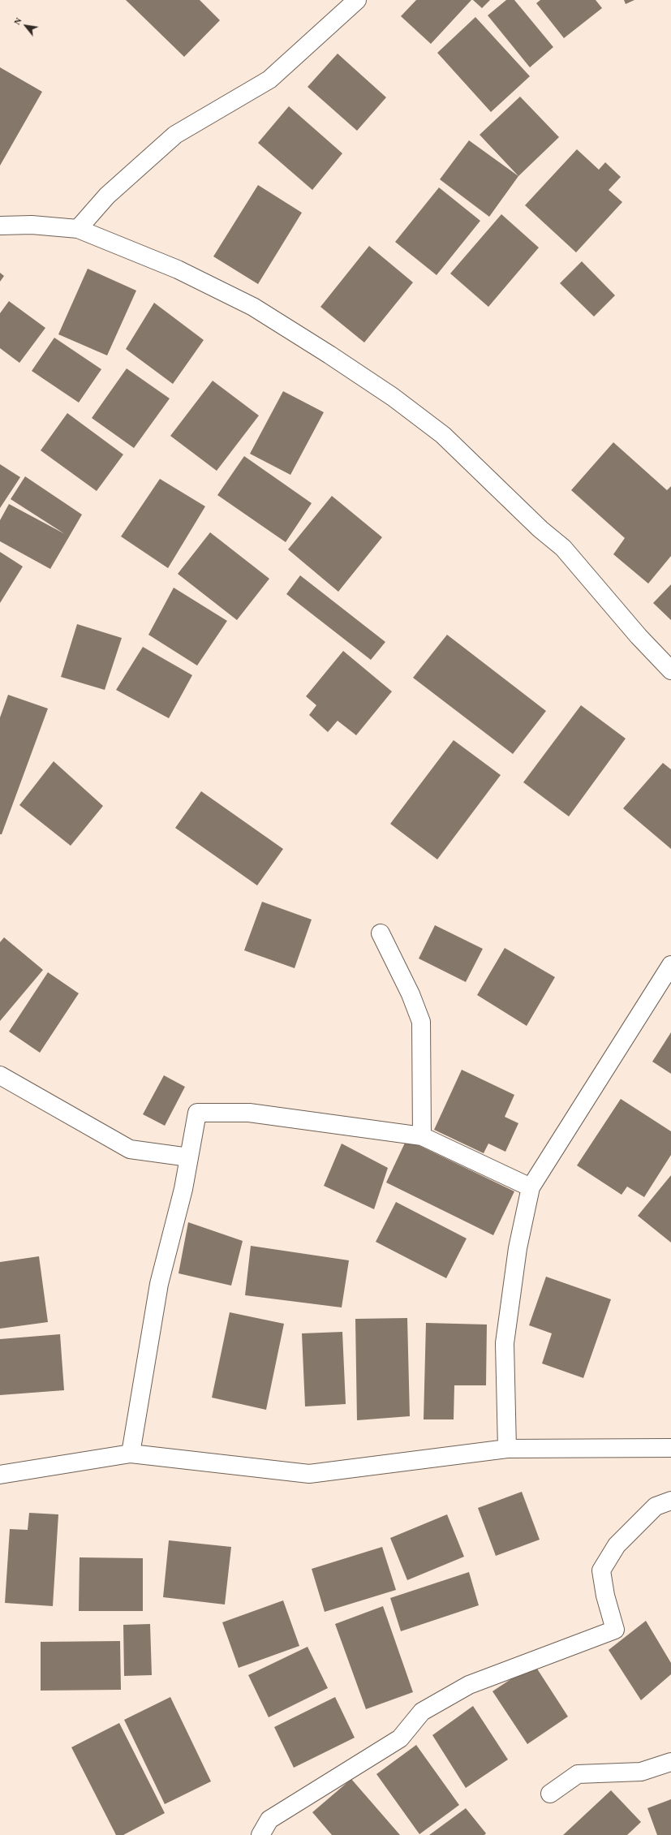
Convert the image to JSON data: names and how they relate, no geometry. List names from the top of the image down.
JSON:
{
  "north": "top left"
}
